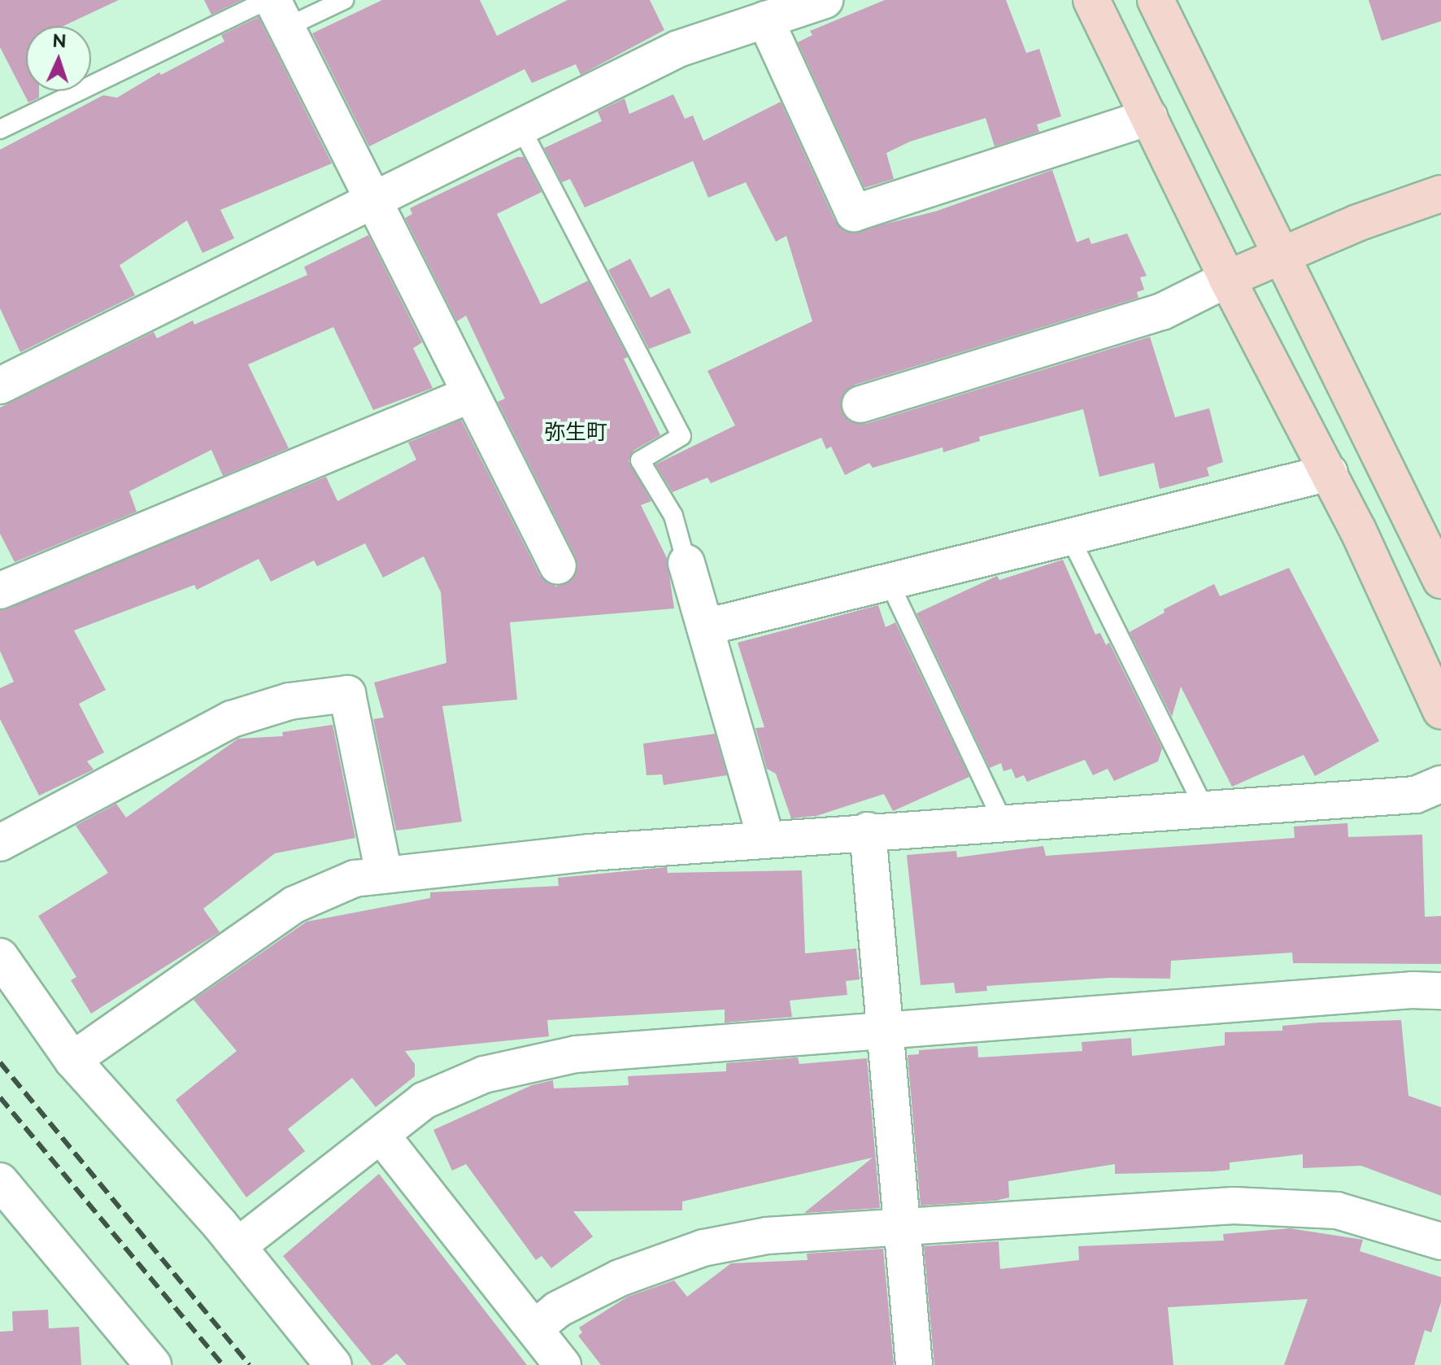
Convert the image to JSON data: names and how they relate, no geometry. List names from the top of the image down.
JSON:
{
  "districts": ["弥生町"],
  "north": "top"
}
